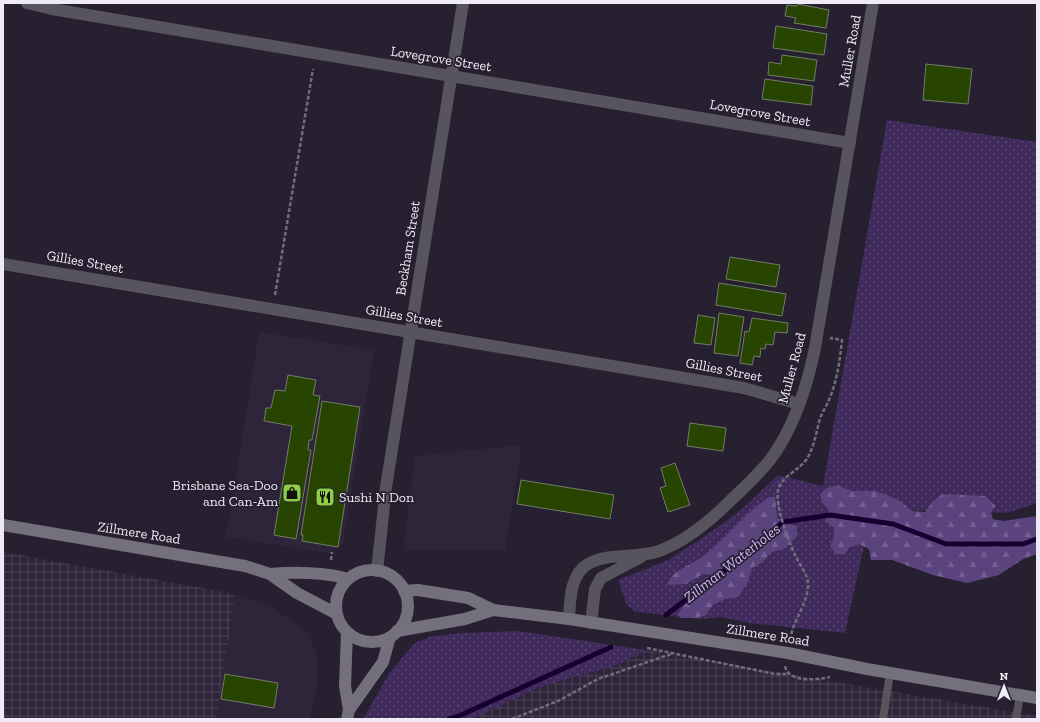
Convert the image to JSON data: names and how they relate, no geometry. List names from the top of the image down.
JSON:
{
  "streets": {
    "main road": ["Zillmere Road"],
    "street": [
      "Muller Road",
      "Lovegrove Street",
      "Beckham Street",
      "Gillies Street"
    ]
  },
  "crossings": [
    ["Muller Road", "Lovegrove Street"],
    ["Muller Road", "Gillies Street"],
    ["Muller Road", "Zillmere Road"],
    ["Lovegrove Street", "Beckham Street"],
    ["Beckham Street", "Gillies Street"],
    ["Beckham Street", "Zillmere Road"]
  ],
  "water": ["Zillman Waterholes"],
  "places": {
    "shop": ["Brisbane Sea-Doo and Can-Am"],
    "restaurant": ["Sushi N Don"]
  },
  "north": "top"
}
